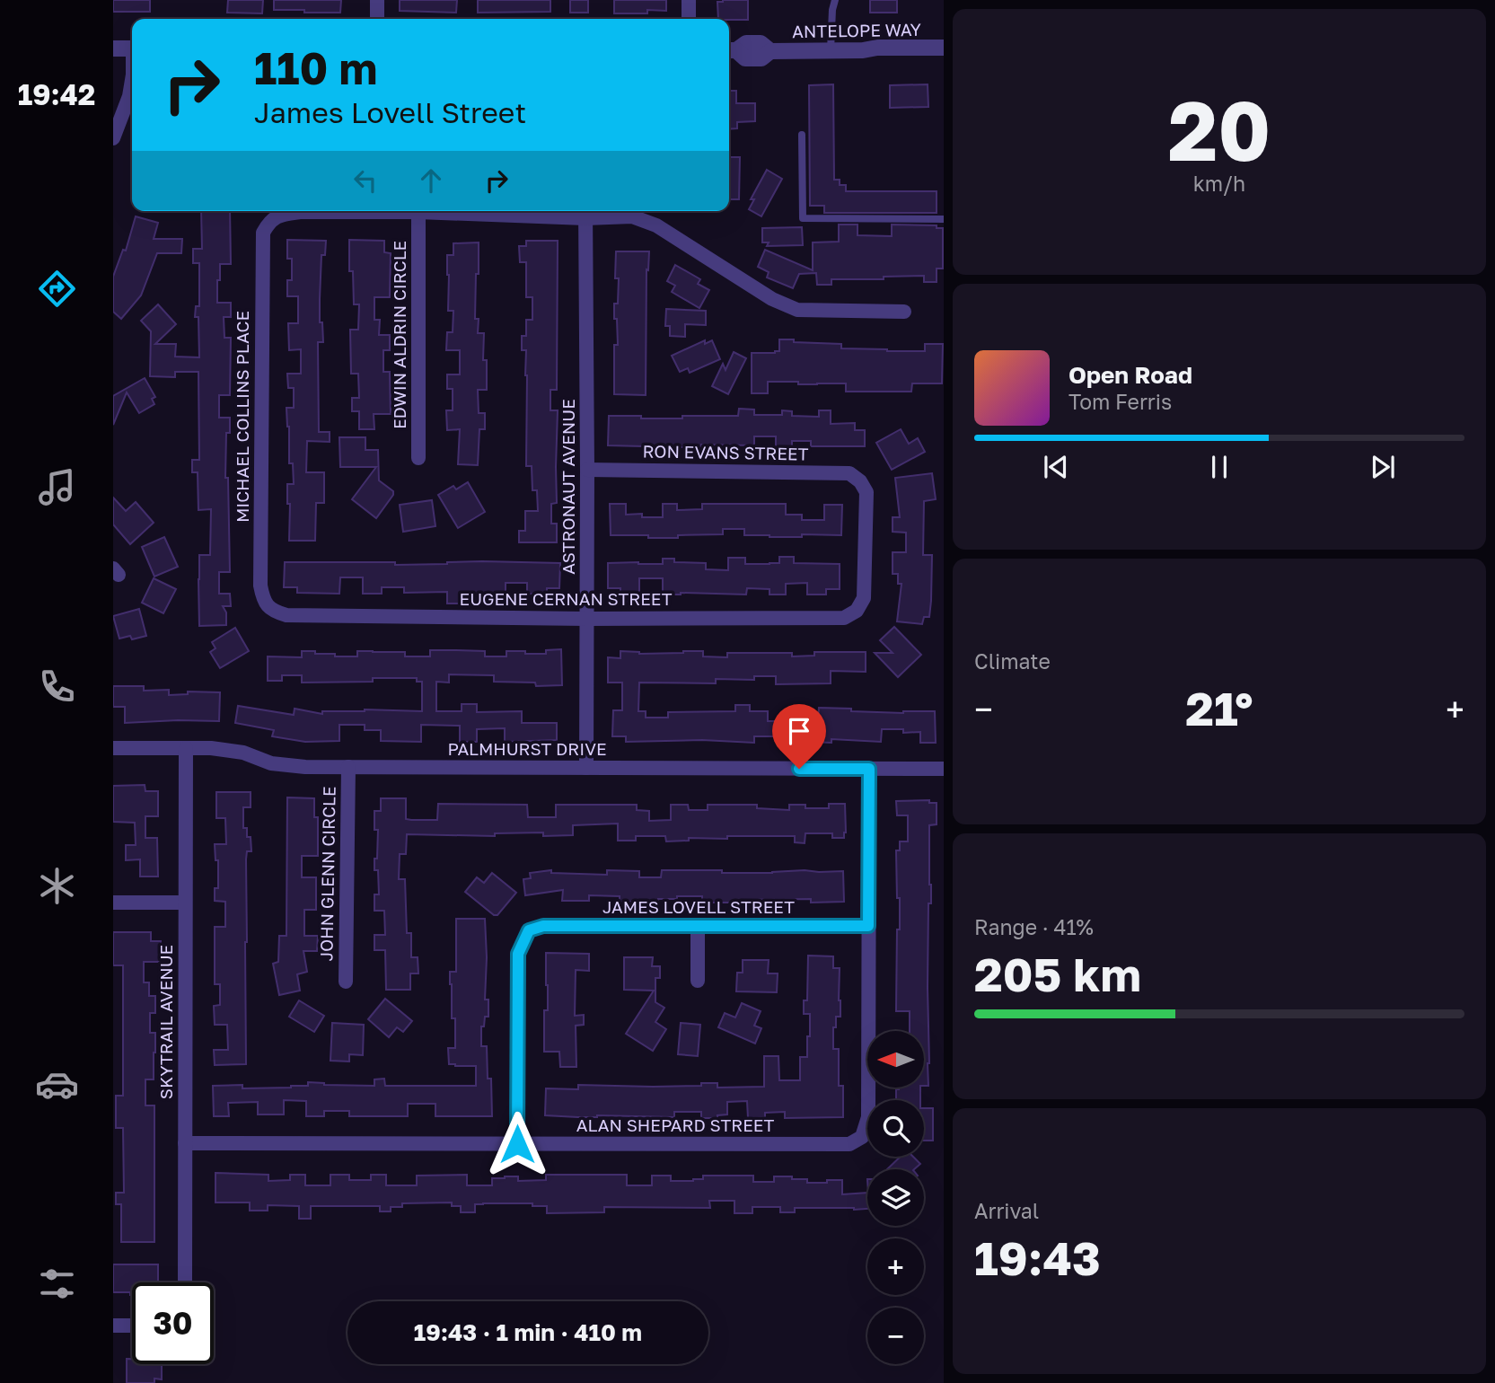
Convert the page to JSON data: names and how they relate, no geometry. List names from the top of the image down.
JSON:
{
  "streets": {
    "street": [
      "ANTELOPE WAY",
      "EDWIN ALDRIN CIRCLE",
      "MICHAEL COLLINS PLACE",
      "RON EVANS STREET",
      "ASTRONAUT AVENUE",
      "EUGENE CERNAN STREET",
      "PALMHURST DRIVE",
      "JOHN GLENN CIRCLE",
      "JAMES LOVELL STREET",
      "SKYTRAIL AVENUE",
      "ALAN SHEPARD STREET"
    ]
  },
  "crossings": [
    ["EDWIN ALDRIN CIRCLE", "MICHAEL COLLINS PLACE"],
    ["MICHAEL COLLINS PLACE", "EUGENE CERNAN STREET"],
    ["RON EVANS STREET", "ASTRONAUT AVENUE"],
    ["RON EVANS STREET", "EUGENE CERNAN STREET"],
    ["ASTRONAUT AVENUE", "EUGENE CERNAN STREET"],
    ["ASTRONAUT AVENUE", "PALMHURST DRIVE"],
    ["PALMHURST DRIVE", "JOHN GLENN CIRCLE"],
    ["PALMHURST DRIVE", "SKYTRAIL AVENUE"],
    ["JAMES LOVELL STREET", "ALAN SHEPARD STREET"],
    ["SKYTRAIL AVENUE", "ALAN SHEPARD STREET"]
  ],
  "north": "left",
  "page": {
    "tabs": "19:42",
    "tile": [
      ["20", "km/h"],
      "Climate",
      ["Range · 41%", "205 km"],
      ["Arrival", "19:43"]
    ],
    "turn": ["110 m", "James Lovell Street"],
    "song": ["Open Road", "Tom Ferris"],
    "heat": ["−", "21°", "+"],
    "map_buttons": ["+", "−"],
    "limit": "30",
    "trip": "19:43 · 1 min · 410 m"
  }
}
